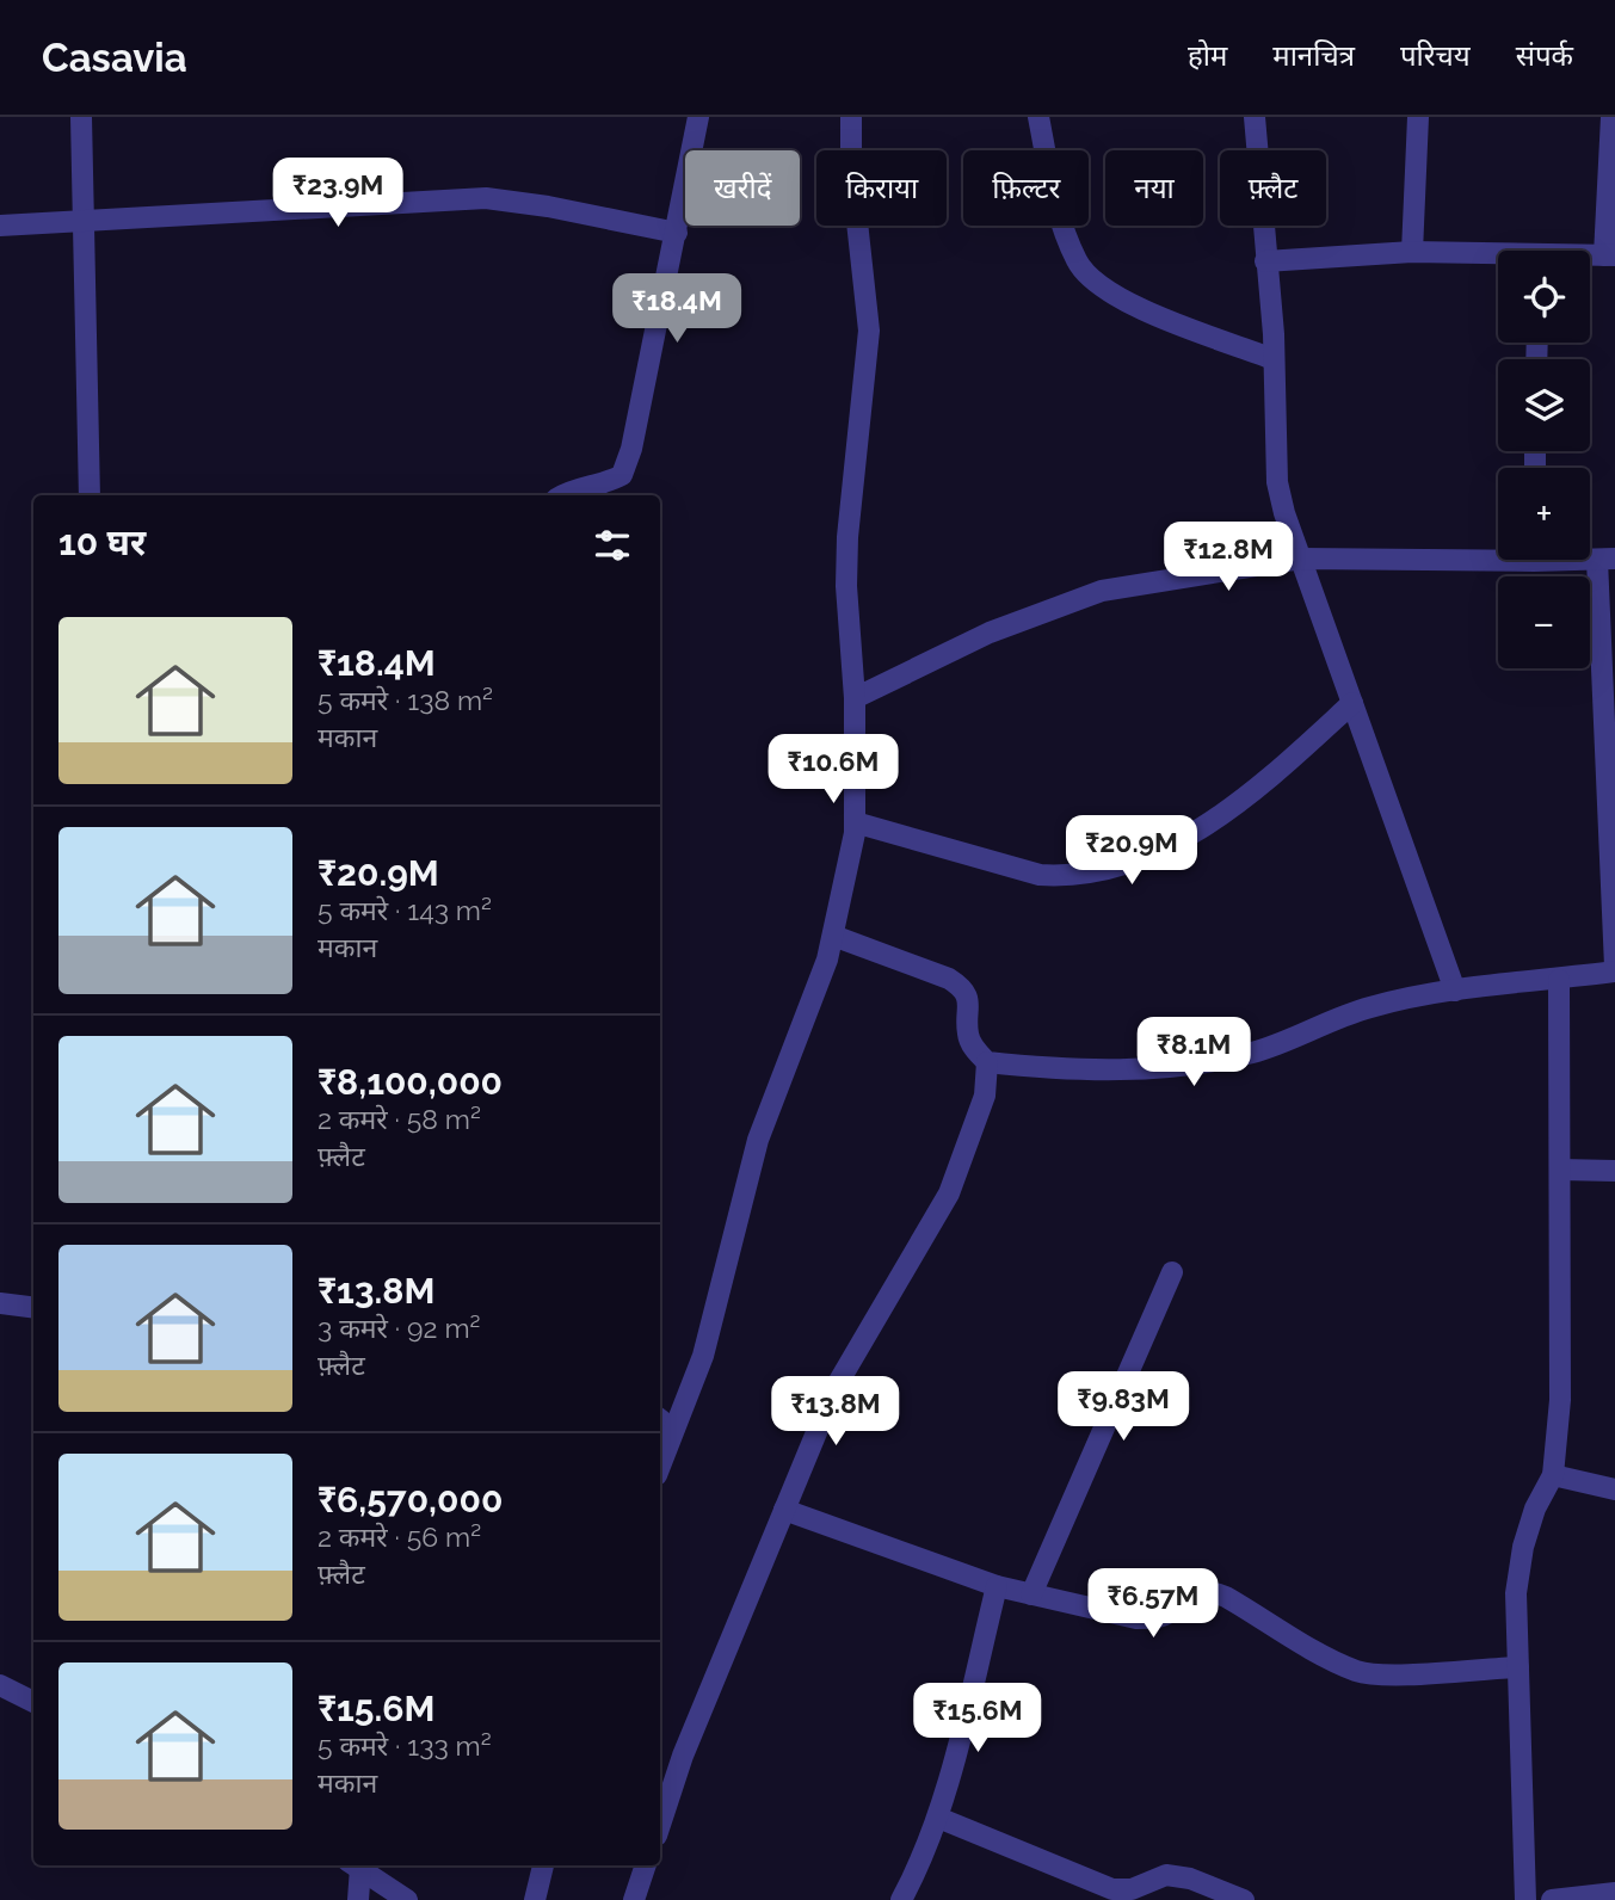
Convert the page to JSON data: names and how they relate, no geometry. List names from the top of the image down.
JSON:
{
  "page": {
    "header": "Casavia",
    "nav": [
      "होम",
      "मानचित्र",
      "परिचय",
      "संपर्क"
    ],
    "chip": [
      "खरीदें",
      "किराया",
      "फ़िल्टर",
      "नया",
      "फ़्लैट"
    ],
    "price": [
      "₹23.9M",
      "₹18.4M",
      "₹12.8M",
      "₹10.6M",
      "₹20.9M",
      "₹8.1M",
      "₹9.83M",
      "₹13.8M",
      "₹6.57M",
      "₹15.6M"
    ],
    "map_buttons": ["+", "−"],
    "heading": "10 घर",
    "list": [
      {
        "name": "₹18.4M",
        "note": "5 कमरे · 138 m² · मकान"
      },
      {
        "name": "₹20.9M",
        "note": "5 कमरे · 143 m² · मकान"
      },
      {
        "name": "₹8,100,000",
        "note": "2 कमरे · 58 m² · फ़्लैट"
      },
      {
        "name": "₹13.8M",
        "note": "3 कमरे · 92 m² · फ़्लैट"
      },
      {
        "name": "₹6,570,000",
        "note": "2 कमरे · 56 m² · फ़्लैट"
      },
      {
        "name": "₹15.6M",
        "note": "5 कमरे · 133 m² · मकान"
      }
    ]
  }
}
